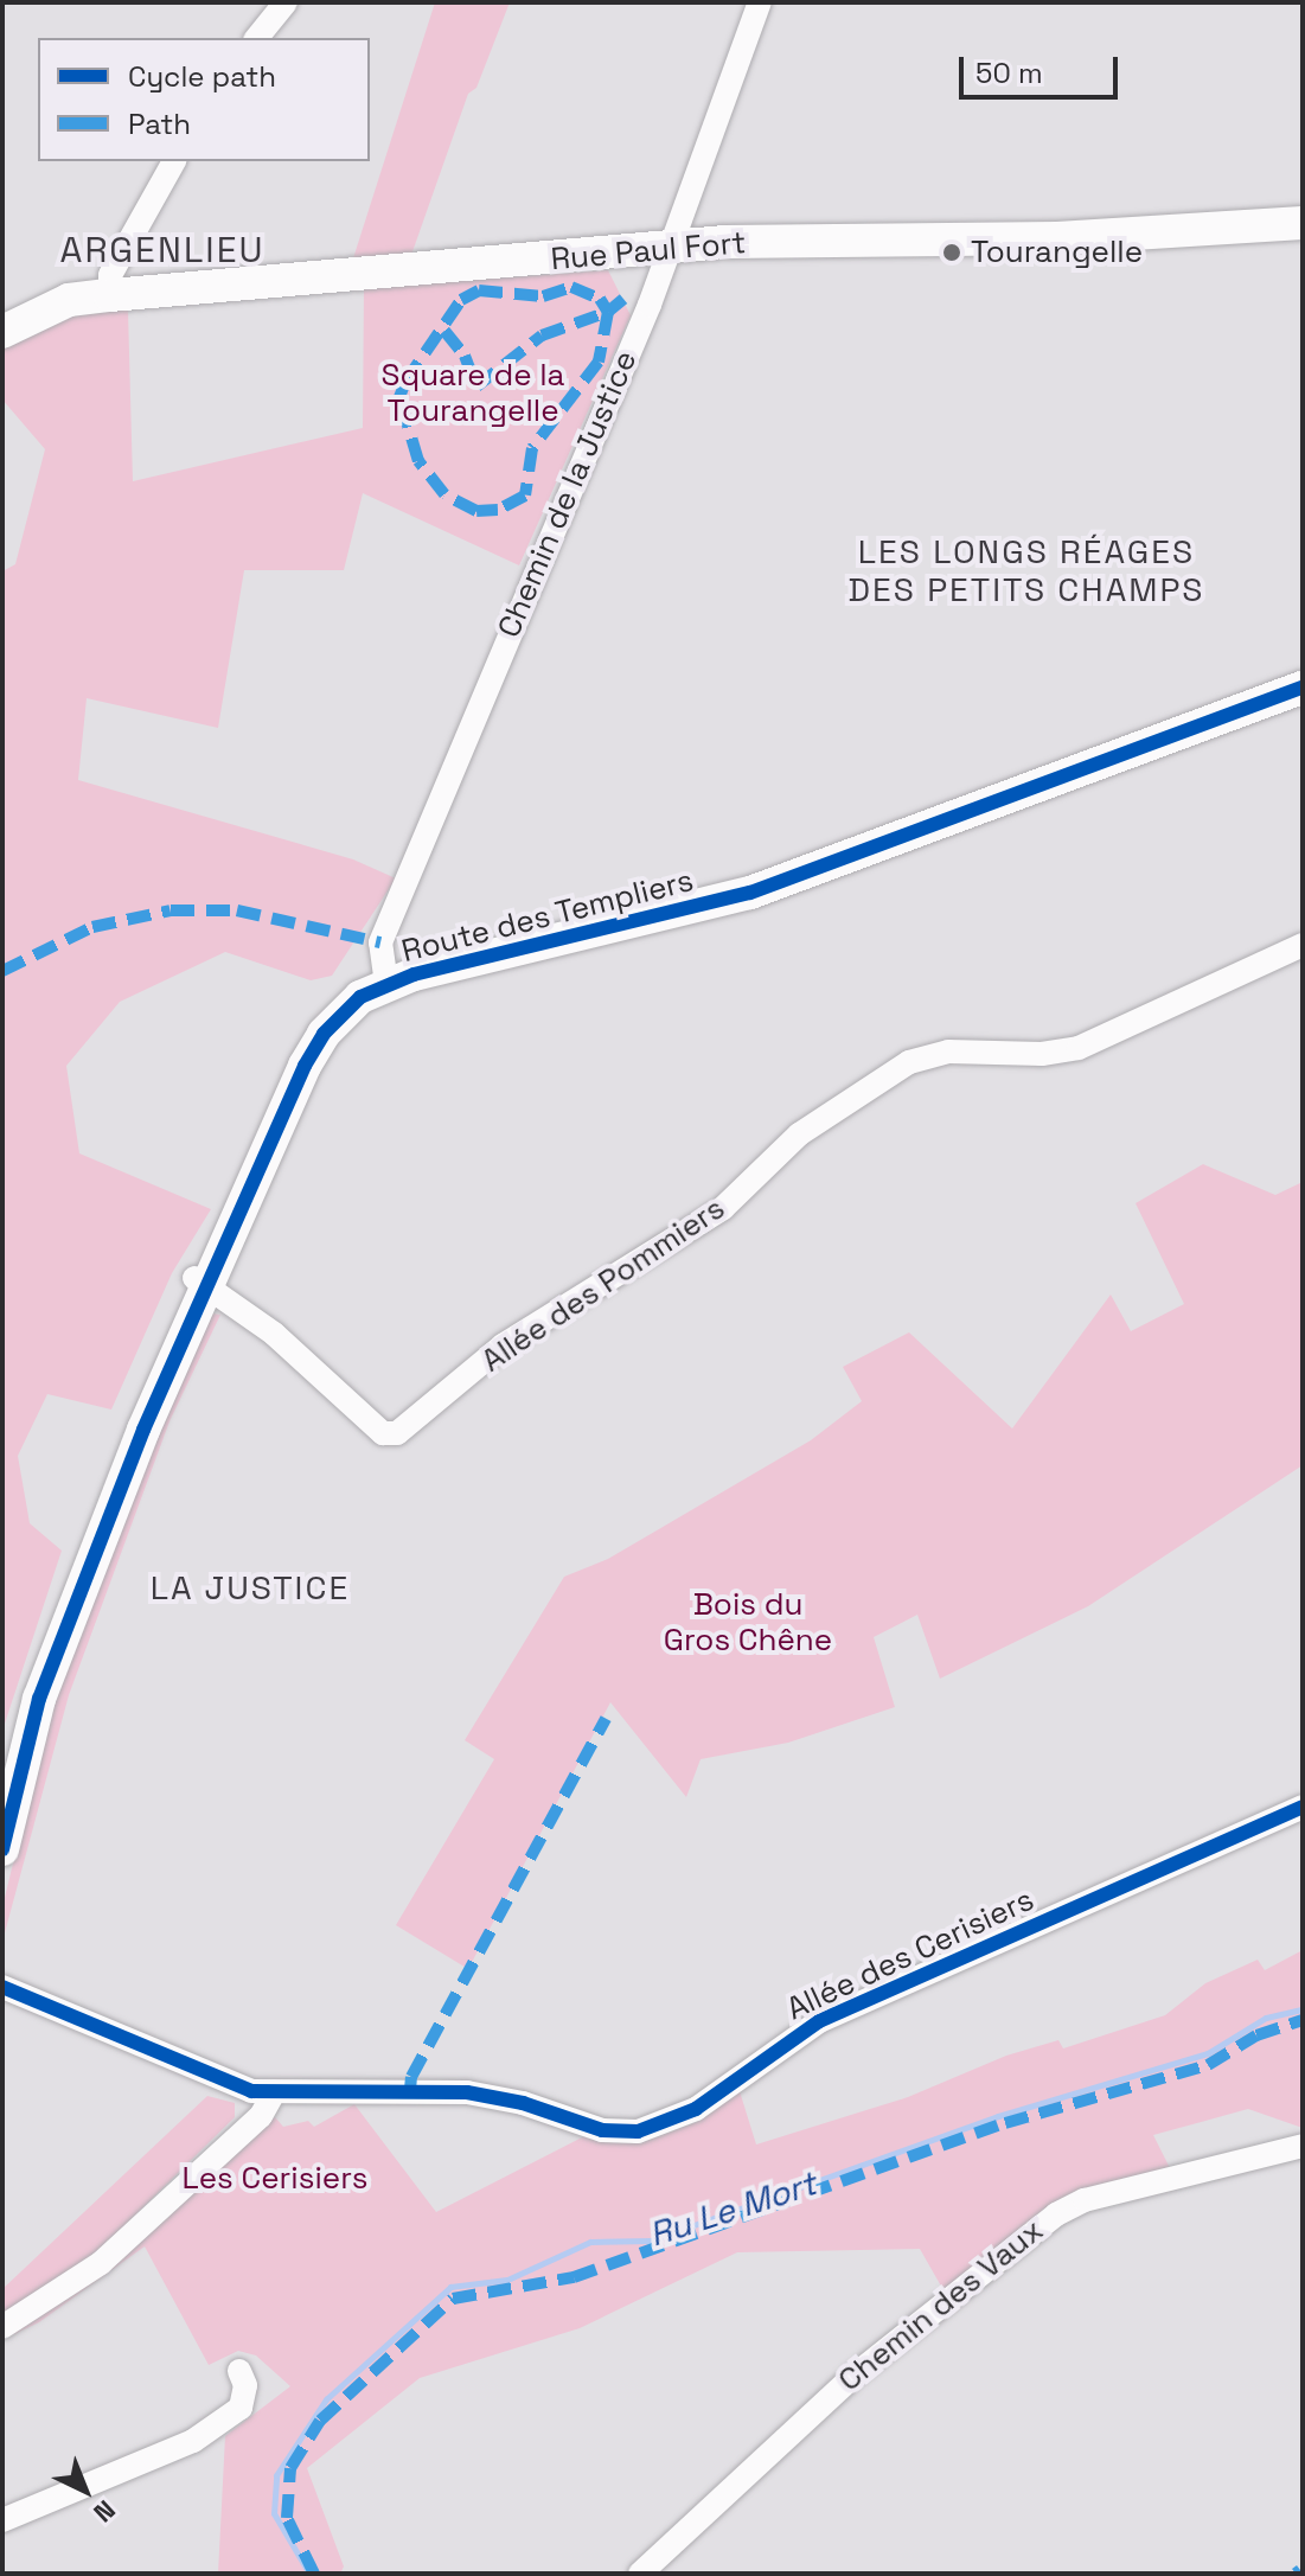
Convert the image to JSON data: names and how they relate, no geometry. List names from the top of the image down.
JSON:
{
  "streets": {
    "main road": ["Rue Paul Fort", "Route des Templiers"],
    "street": [
      "Chemin de la Justice",
      "Allée des Pommiers",
      "Allée des Cerisiers",
      "Chemin des Vaux"
    ]
  },
  "crossings": [
    ["Rue Paul Fort", "Chemin de la Justice"],
    ["Chemin de la Justice", "Route des Templiers"],
    ["Route des Templiers", "Allée des Pommiers"]
  ],
  "districts": ["ARGENLIEU", "LES LONGS RÉAGES DES PETITS CHAMPS", "LA JUSTICE"],
  "water": ["Ru Le Mort"],
  "parks": ["Square de la Tourangelle", "Bois du Gros Chêne", "Les Cerisiers"],
  "places": ["Tourangelle"],
  "legend": ["Cycle path", "Path"],
  "scale_bar": "50 m",
  "north": "bottom right"
}
